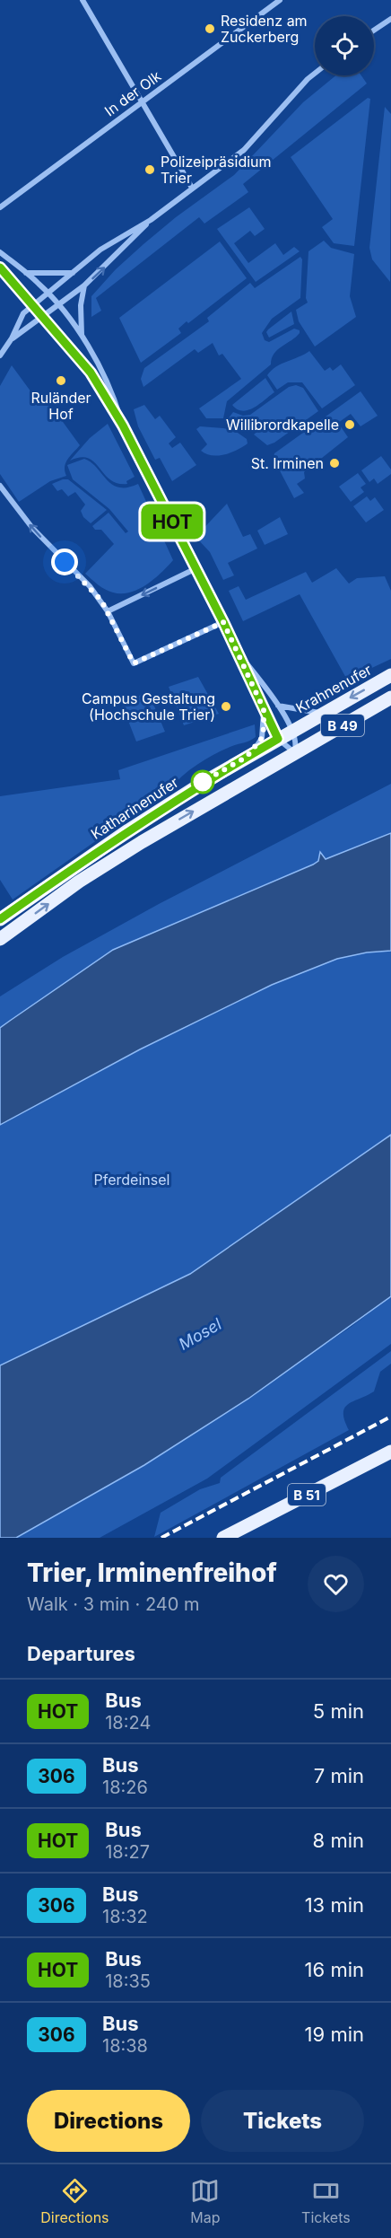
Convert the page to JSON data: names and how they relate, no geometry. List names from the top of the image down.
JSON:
{
  "streets": {
    "main road": [
      "Krahnenufer",
      "B 49",
      "Katharinenufer",
      "B 51"
    ],
    "street": ["In der Olk"]
  },
  "crossings": [
    ["Krahnenufer", "Katharinenufer"]
  ],
  "water": ["Mosel"],
  "parks": ["Pferdeinsel"],
  "places": [
    "Residenz am Zuckerberg",
    "Polizeipräsidium Trier",
    "Ruländer Hof",
    "Willibrordkapelle",
    "St. Irminen",
    "Campus Gestaltung (Hochschule Trier)"
  ],
  "lines": ["bus line HOT"],
  "page": {
    "on_map": "HOT",
    "heading": [
      ["Trier, Irminenfreihof", "Walk · 3 min · 240 m"],
      "Departures"
    ],
    "list": [
      {
        "mark": "HOT",
        "name": "Bus",
        "note": "18:24",
        "value": "5 min"
      },
      {
        "mark": "306",
        "name": "Bus",
        "note": "18:26",
        "value": "7 min"
      },
      {
        "mark": "HOT",
        "name": "Bus",
        "note": "18:27",
        "value": "8 min"
      },
      {
        "mark": "306",
        "name": "Bus",
        "note": "18:32",
        "value": "13 min"
      },
      {
        "mark": "HOT",
        "name": "Bus",
        "note": "18:35",
        "value": "16 min"
      },
      {
        "mark": "306",
        "name": "Bus",
        "note": "18:38",
        "value": "19 min"
      }
    ],
    "buttons": ["Directions", "Tickets"],
    "tabs": ["Directions", "Map", "Tickets"]
  }
}
